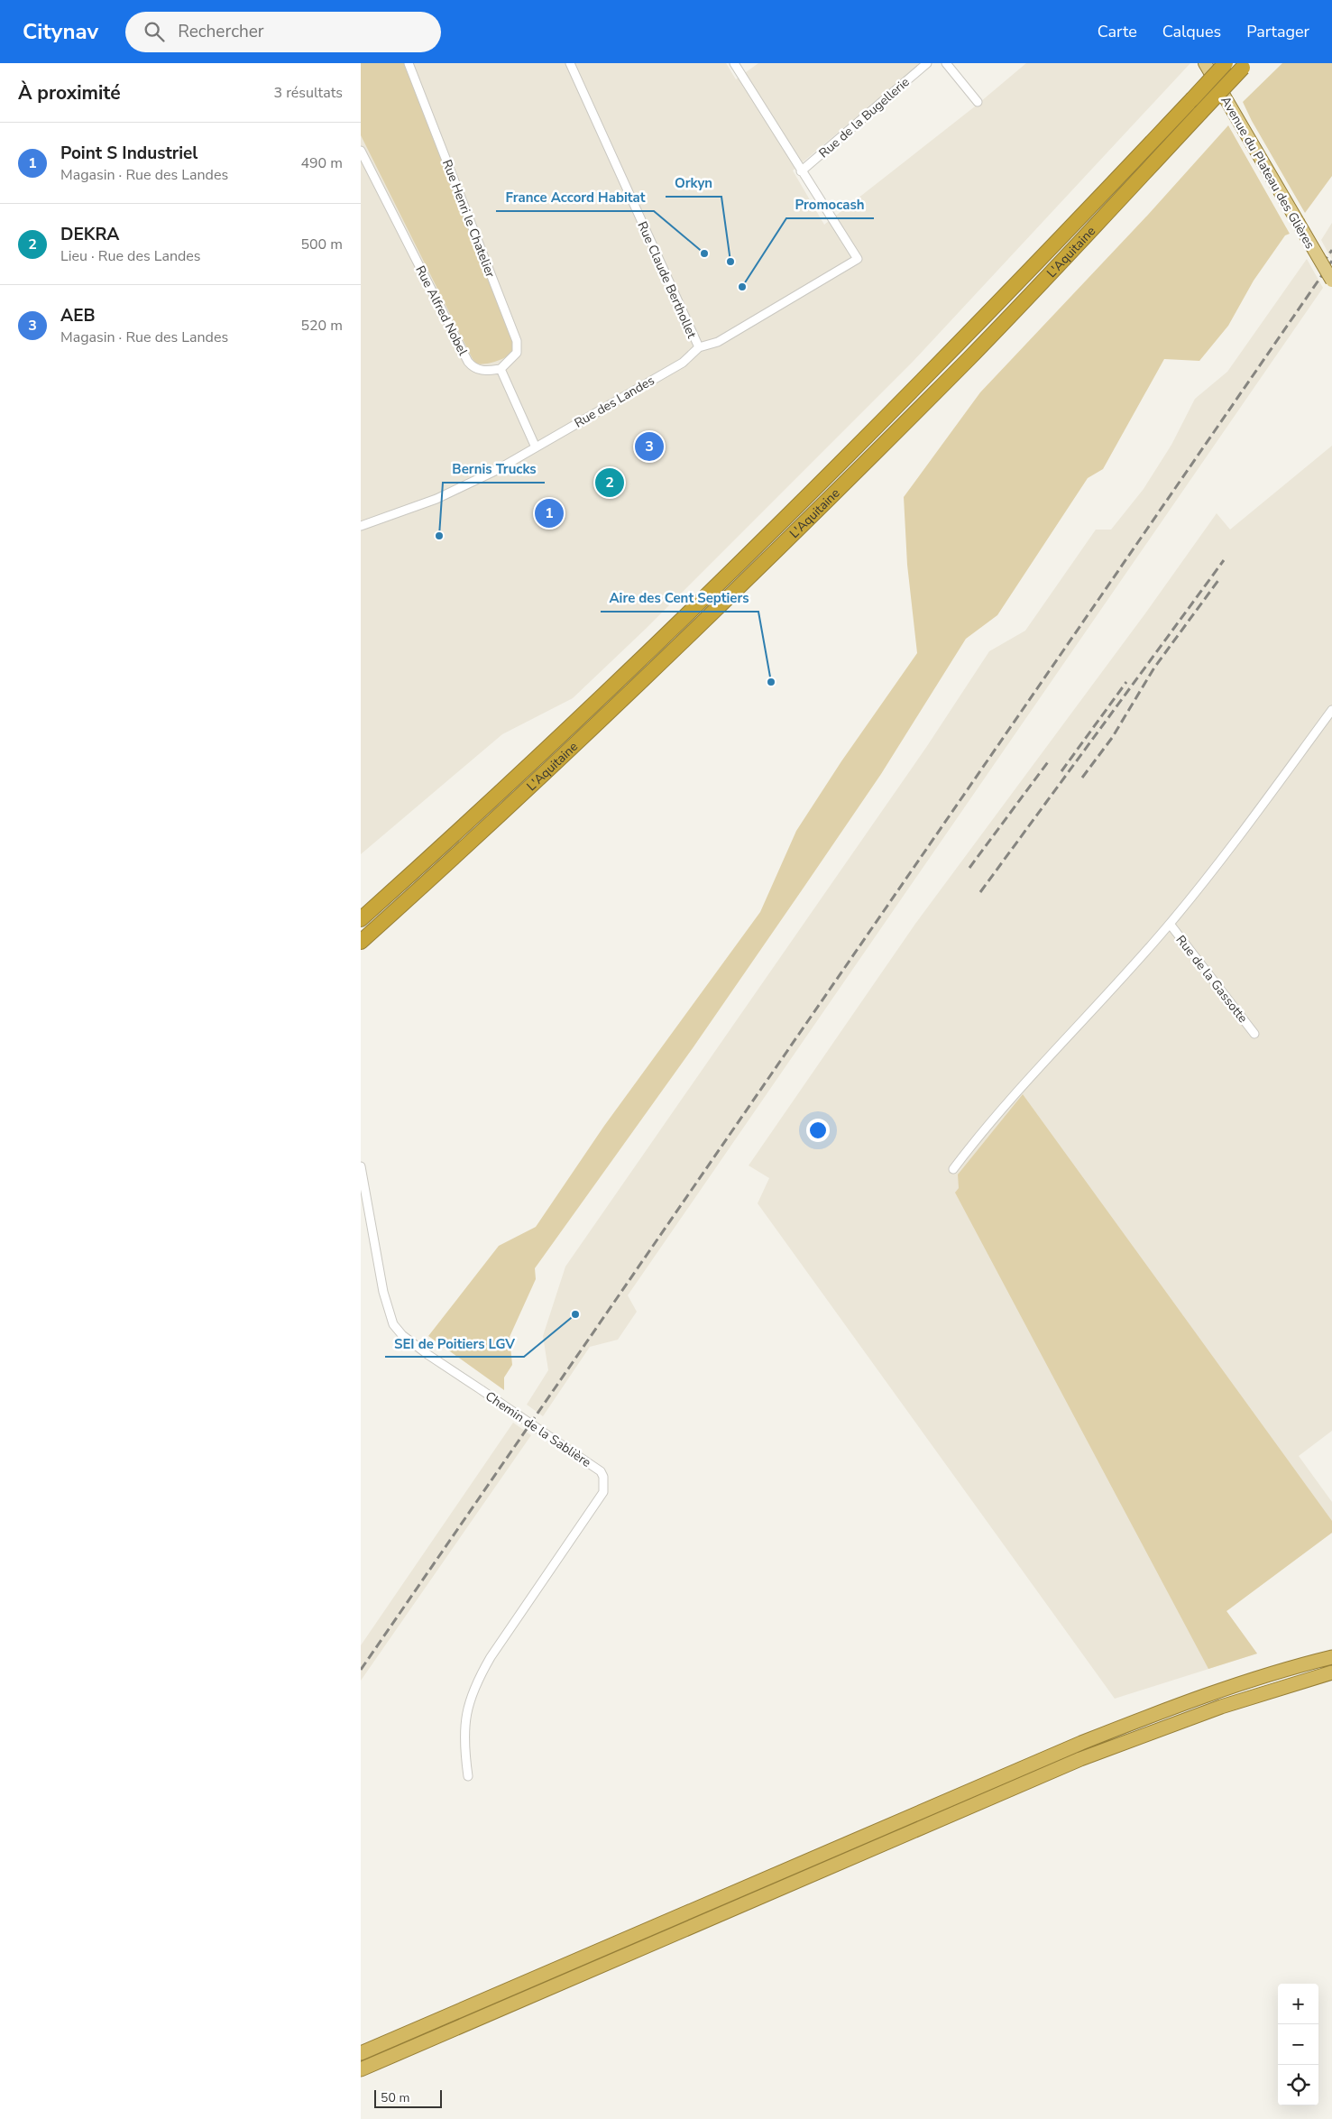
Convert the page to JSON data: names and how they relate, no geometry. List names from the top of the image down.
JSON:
{
  "streets": {
    "highway": ["L'Aquitaine"],
    "main road": ["Avenue du Plateau des Glières"],
    "street": [
      "Rue de la Bugellerie",
      "Rue Henri le Chatelier",
      "Rue Claude Berthollet",
      "Rue Alfred Nobel",
      "Rue des Landes",
      "Rue de la Gassotte",
      "Chemin de la Sablière"
    ]
  },
  "crossings": [
    ["Rue de la Bugellerie", "Rue des Landes"],
    ["Rue Henri le Chatelier", "Rue Alfred Nobel"],
    ["Rue Claude Berthollet", "Rue des Landes"]
  ],
  "places": [
    "France Accord Habitat",
    "Orkyn",
    "Promocash",
    "Bernis Trucks",
    "Aire des Cent Septiers",
    "SEI de Poitiers LGV"
  ],
  "scale_bar": "50 m",
  "page": {
    "header": "Citynav",
    "search": "Rechercher",
    "nav": ["Carte", "Calques", "Partager"],
    "heading": ["À proximité", "3 résultats"],
    "list": [
      {
        "mark": "1",
        "name": "Point S Industriel",
        "note": "Magasin · Rue des Landes",
        "value": "490 m"
      },
      {
        "mark": "2",
        "name": "DEKRA",
        "note": "Lieu · Rue des Landes",
        "value": "500 m"
      },
      {
        "mark": "3",
        "name": "AEB",
        "note": "Magasin · Rue des Landes",
        "value": "520 m"
      }
    ],
    "pins": ["3", "2", "1"],
    "map_buttons": ["+", "−"],
    "scale": "50 m"
  }
}
